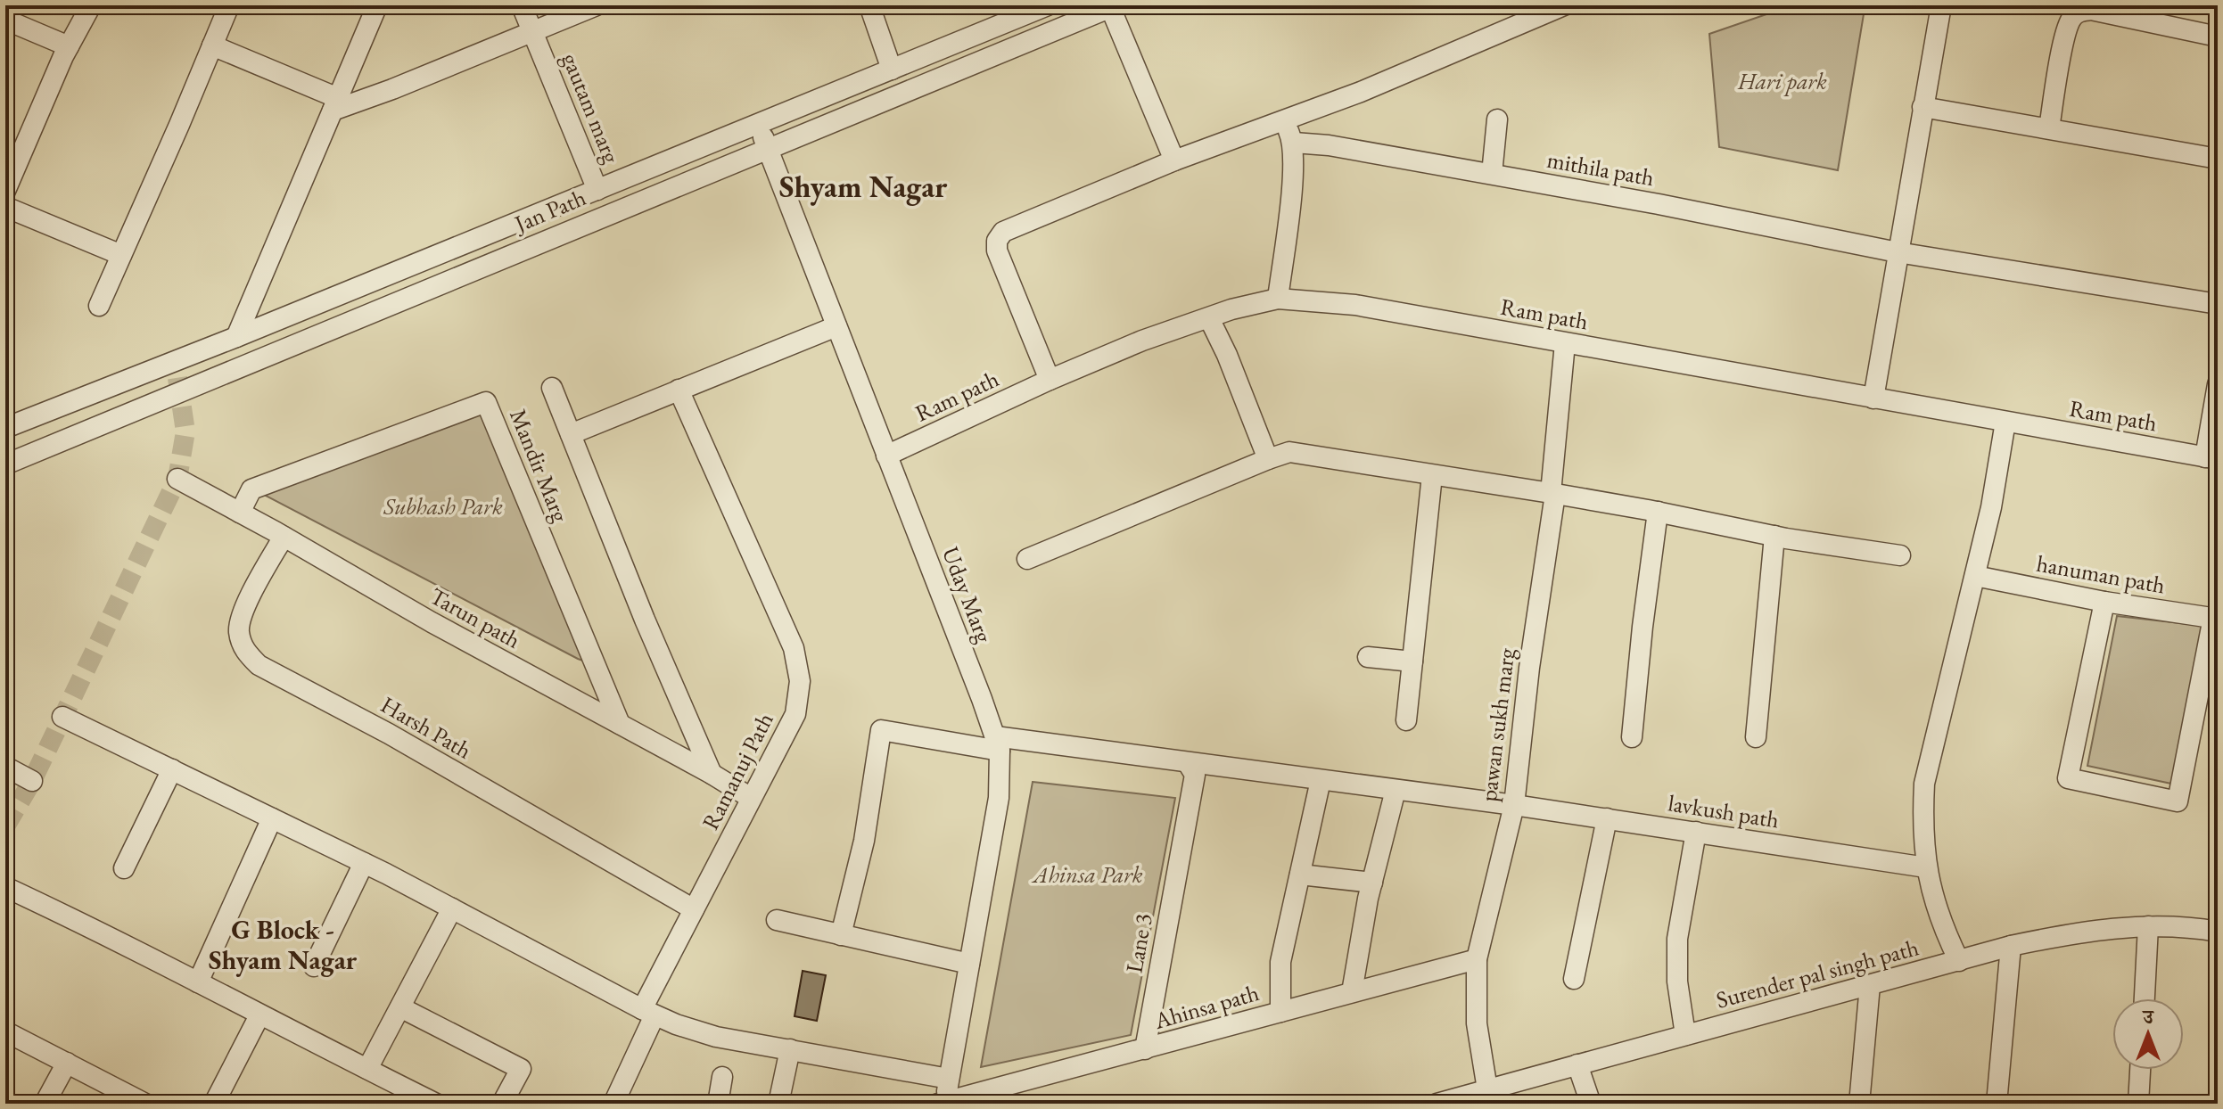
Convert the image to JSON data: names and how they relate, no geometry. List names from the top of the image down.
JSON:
{
  "streets": {
    "street": [
      "gautam marg",
      "mithila path",
      "Jan Path",
      "Ram path",
      "Mandir Marg",
      "hanuman path",
      "Uday Marg",
      "Tarun path",
      "pawan sukh marg",
      "Harsh Path",
      "Ramanuj Path",
      "lavkush path",
      "Lane 3",
      "Surender pal singh path",
      "Ahinsa path"
    ]
  },
  "crossings": [
    ["gautam marg", "Jan Path"],
    ["Jan Path", "Uday Marg"],
    ["Ram path", "Uday Marg"],
    ["Ram path", "pawan sukh marg"],
    ["Mandir Marg", "Tarun path"],
    ["Uday Marg", "lavkush path"],
    ["Uday Marg", "Ahinsa path"],
    ["Tarun path", "Harsh Path"],
    ["Tarun path", "Ramanuj Path"],
    ["pawan sukh marg", "lavkush path"],
    ["pawan sukh marg", "Surender pal singh path"],
    ["pawan sukh marg", "Ahinsa path"],
    ["Harsh Path", "Ramanuj Path"],
    ["lavkush path", "Lane 3"],
    ["Lane 3", "Ahinsa path"]
  ],
  "districts": ["Shyam Nagar", "G Block - Shyam Nagar"],
  "parks": ["Hari park", "Subhash Park", "Ahinsa Park"],
  "north": "top"
}
